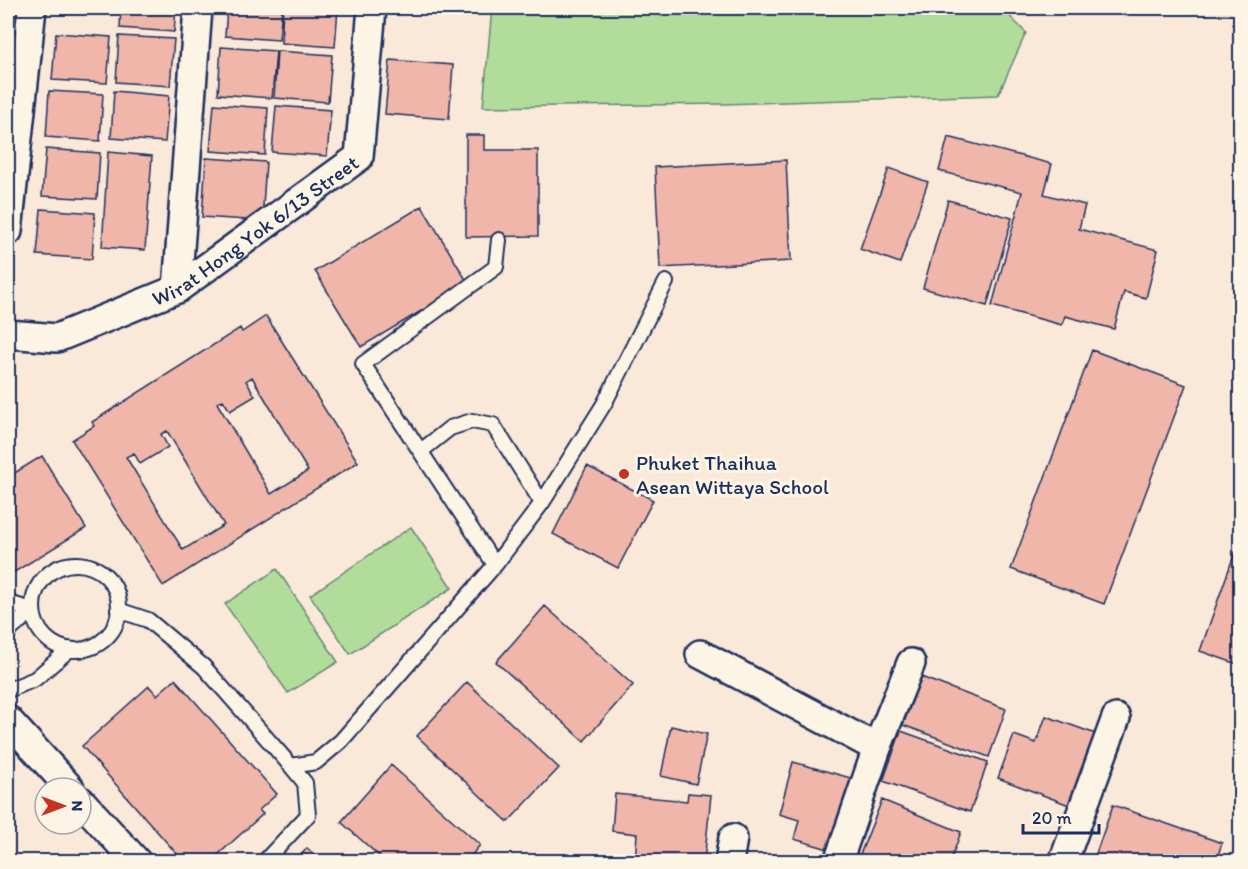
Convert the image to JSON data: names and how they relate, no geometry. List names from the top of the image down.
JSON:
{
  "streets": {
    "street": ["Wirat Hong Yok 6/13 Street"]
  },
  "places": ["Phuket Thaihua Asean Wittaya School"],
  "scale_bar": "20 m",
  "north": "right"
}
